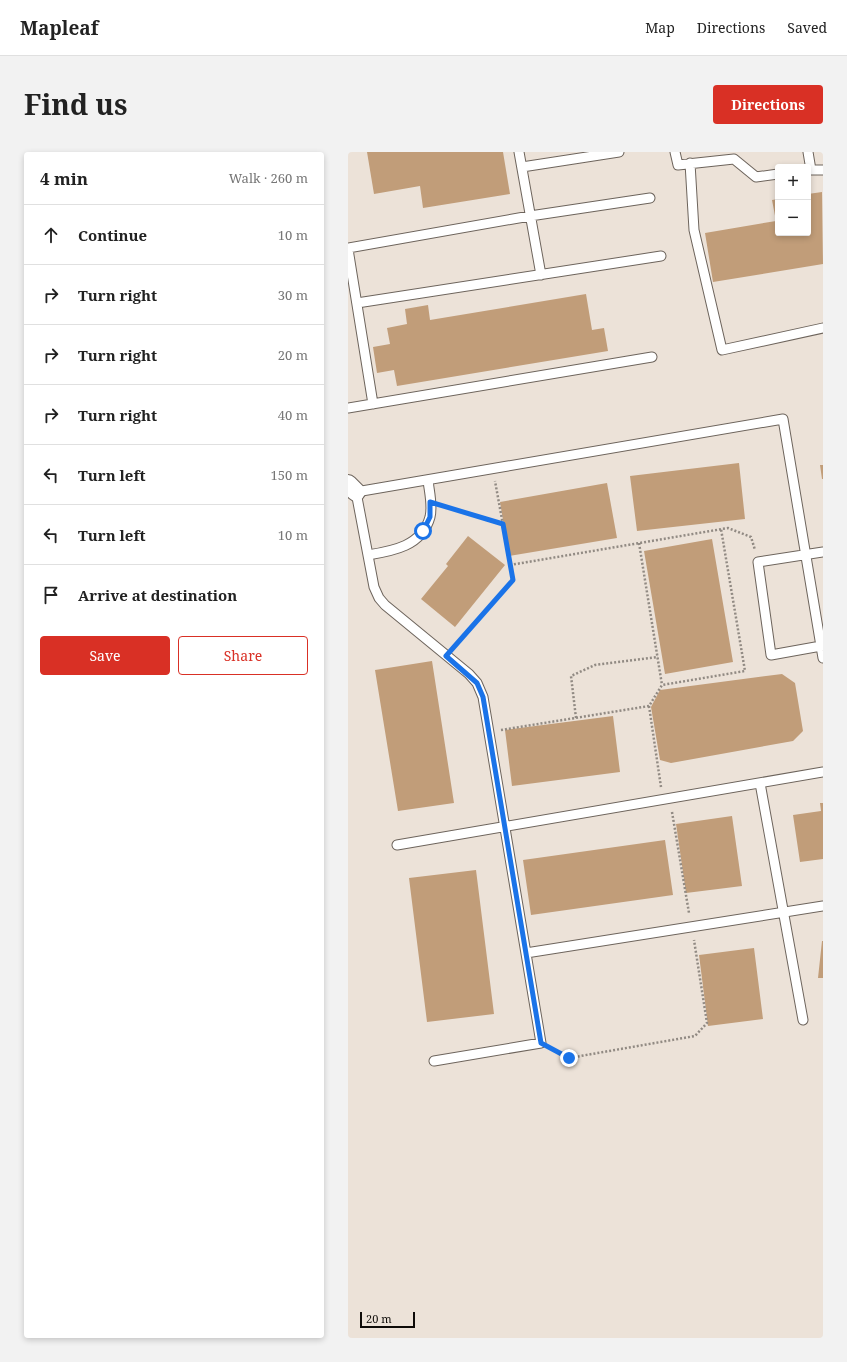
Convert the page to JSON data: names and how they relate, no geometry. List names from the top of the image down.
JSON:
{
  "scale_bar": "20 m",
  "page": {
    "header": "Mapleaf",
    "nav": ["Map", "Directions", "Saved"],
    "title": "Find us",
    "buttons": [
      "Directions",
      ["Save", "Share"]
    ],
    "heading": ["4 min", "Walk · 260 m"],
    "map_buttons": ["+", "−"],
    "list": [
      ["Continue", "10 m"],
      ["Turn right", "30 m"],
      ["Turn right", "20 m"],
      ["Turn right", "40 m"],
      ["Turn left", "150 m"],
      ["Turn left", "10 m"],
      "Arrive at destination"
    ],
    "scale": "20 m"
  }
}
